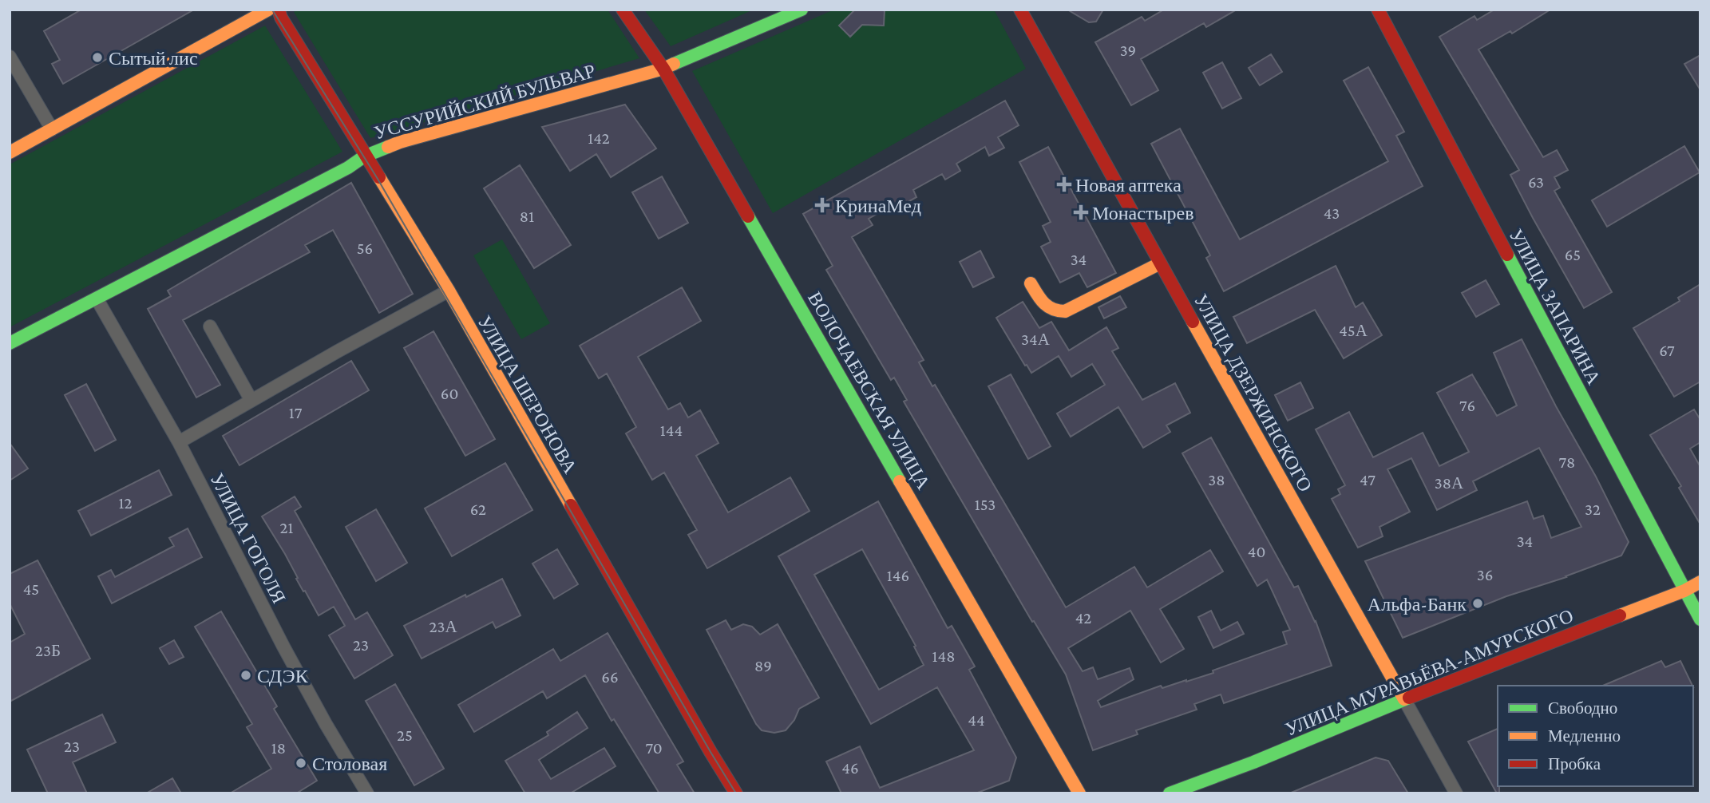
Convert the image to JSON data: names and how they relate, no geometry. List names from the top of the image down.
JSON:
{
  "streets": {
    "main road": [
      "УССУРИЙСКИЙ БУЛЬВАР",
      "УЛИЦА ЗАПАРИНА",
      "ВОЛОЧАЕВСКАЯ УЛИЦА",
      "УЛИЦА ДЗЕРЖИНСКОГО",
      "УЛИЦА ШЕРОНОВА",
      "УЛИЦА МУРАВЬЁВА-АМУРСКОГО"
    ],
    "street": ["УЛИЦА ГОГОЛЯ"]
  },
  "crossings": [
    ["УССУРИЙСКИЙ БУЛЬВАР", "ВОЛОЧАЕВСКАЯ УЛИЦА"],
    ["УССУРИЙСКИЙ БУЛЬВАР", "УЛИЦА ШЕРОНОВА"],
    ["УССУРИЙСКИЙ БУЛЬВАР", "УЛИЦА ГОГОЛЯ"],
    ["УЛИЦА ЗАПАРИНА", "УЛИЦА МУРАВЬЁВА-АМУРСКОГО"],
    ["УЛИЦА ДЗЕРЖИНСКОГО", "УЛИЦА МУРАВЬЁВА-АМУРСКОГО"]
  ],
  "places": {
    "other": [
      "Сытый лис",
      "Альфа-Банк",
      "СДЭК",
      "Столовая"
    ],
    "health": ["Новая аптека", "КринаМед", "Монастырев"]
  },
  "house_numbers": [
    "39",
    "142",
    "63",
    "43",
    "81",
    "56",
    "65",
    "34",
    "45А",
    "34А",
    "67",
    "60",
    "76",
    "17",
    "144",
    "78",
    "38",
    "47",
    "38А",
    "12",
    "153",
    "62",
    "32",
    "21",
    "34",
    "40",
    "36",
    "146",
    "45",
    "42",
    "23А",
    "23",
    "23Б",
    "148",
    "89",
    "66",
    "44",
    "25",
    "23",
    "18",
    "70",
    "46"
  ],
  "legend": ["Свободно", "Медленно", "Пробка"]
}
